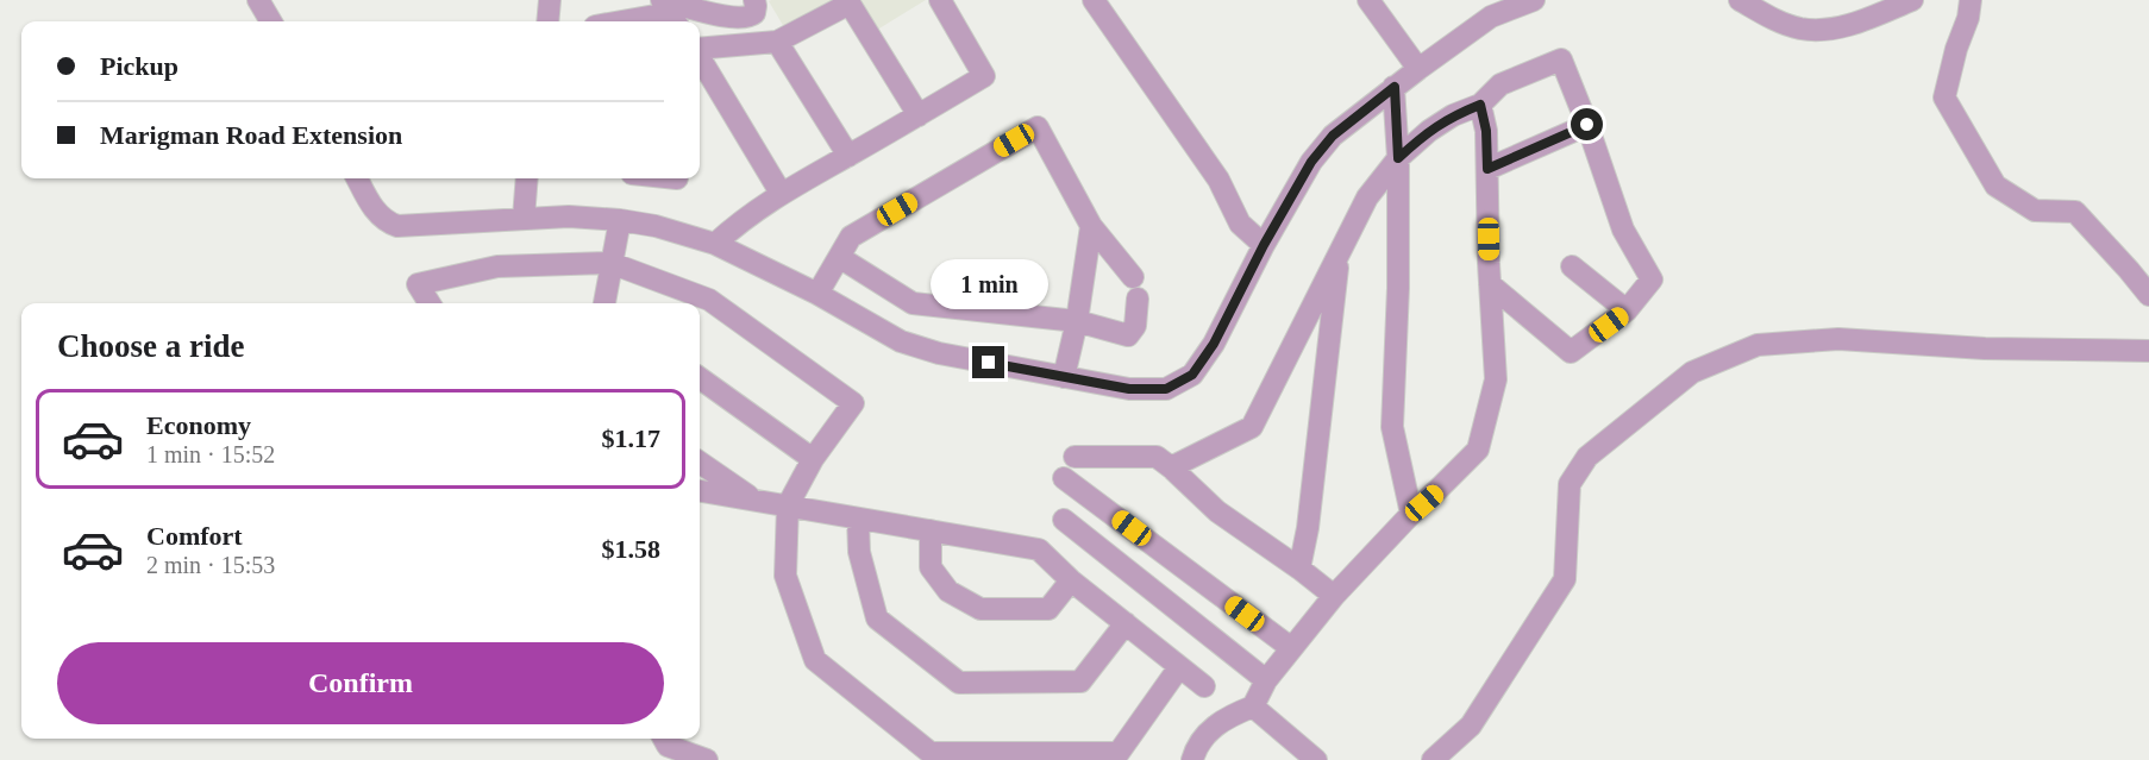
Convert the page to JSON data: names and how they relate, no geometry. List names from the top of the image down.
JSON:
{
  "page": {
    "banner": ["Pickup", "Marigman Road Extension"],
    "bubble": "1 min",
    "heading": "Choose a ride",
    "list": [
      {
        "name": "Economy",
        "note": "1 min · 15:52",
        "value": "$1.17"
      },
      {
        "name": "Comfort",
        "note": "2 min · 15:53",
        "value": "$1.58"
      }
    ],
    "buttons": "Confirm"
  }
}
